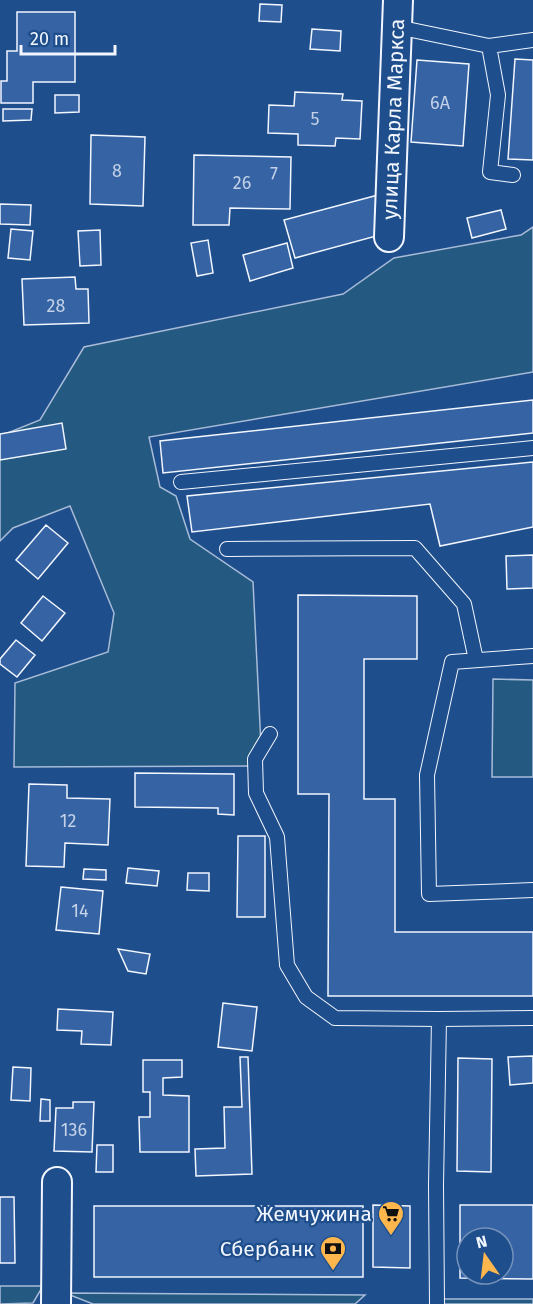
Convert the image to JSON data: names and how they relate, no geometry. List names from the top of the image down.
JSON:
{
  "streets": {
    "street": ["улица Карла Маркса"]
  },
  "places": {
    "supermarket": ["Жемчужина"],
    "bank": ["Сбербанк"]
  },
  "house_numbers": [
    "6А",
    "5",
    "8",
    "7",
    "26",
    "28",
    "12",
    "14",
    "136"
  ],
  "scale_bar": "20 m",
  "north": "top"
}
